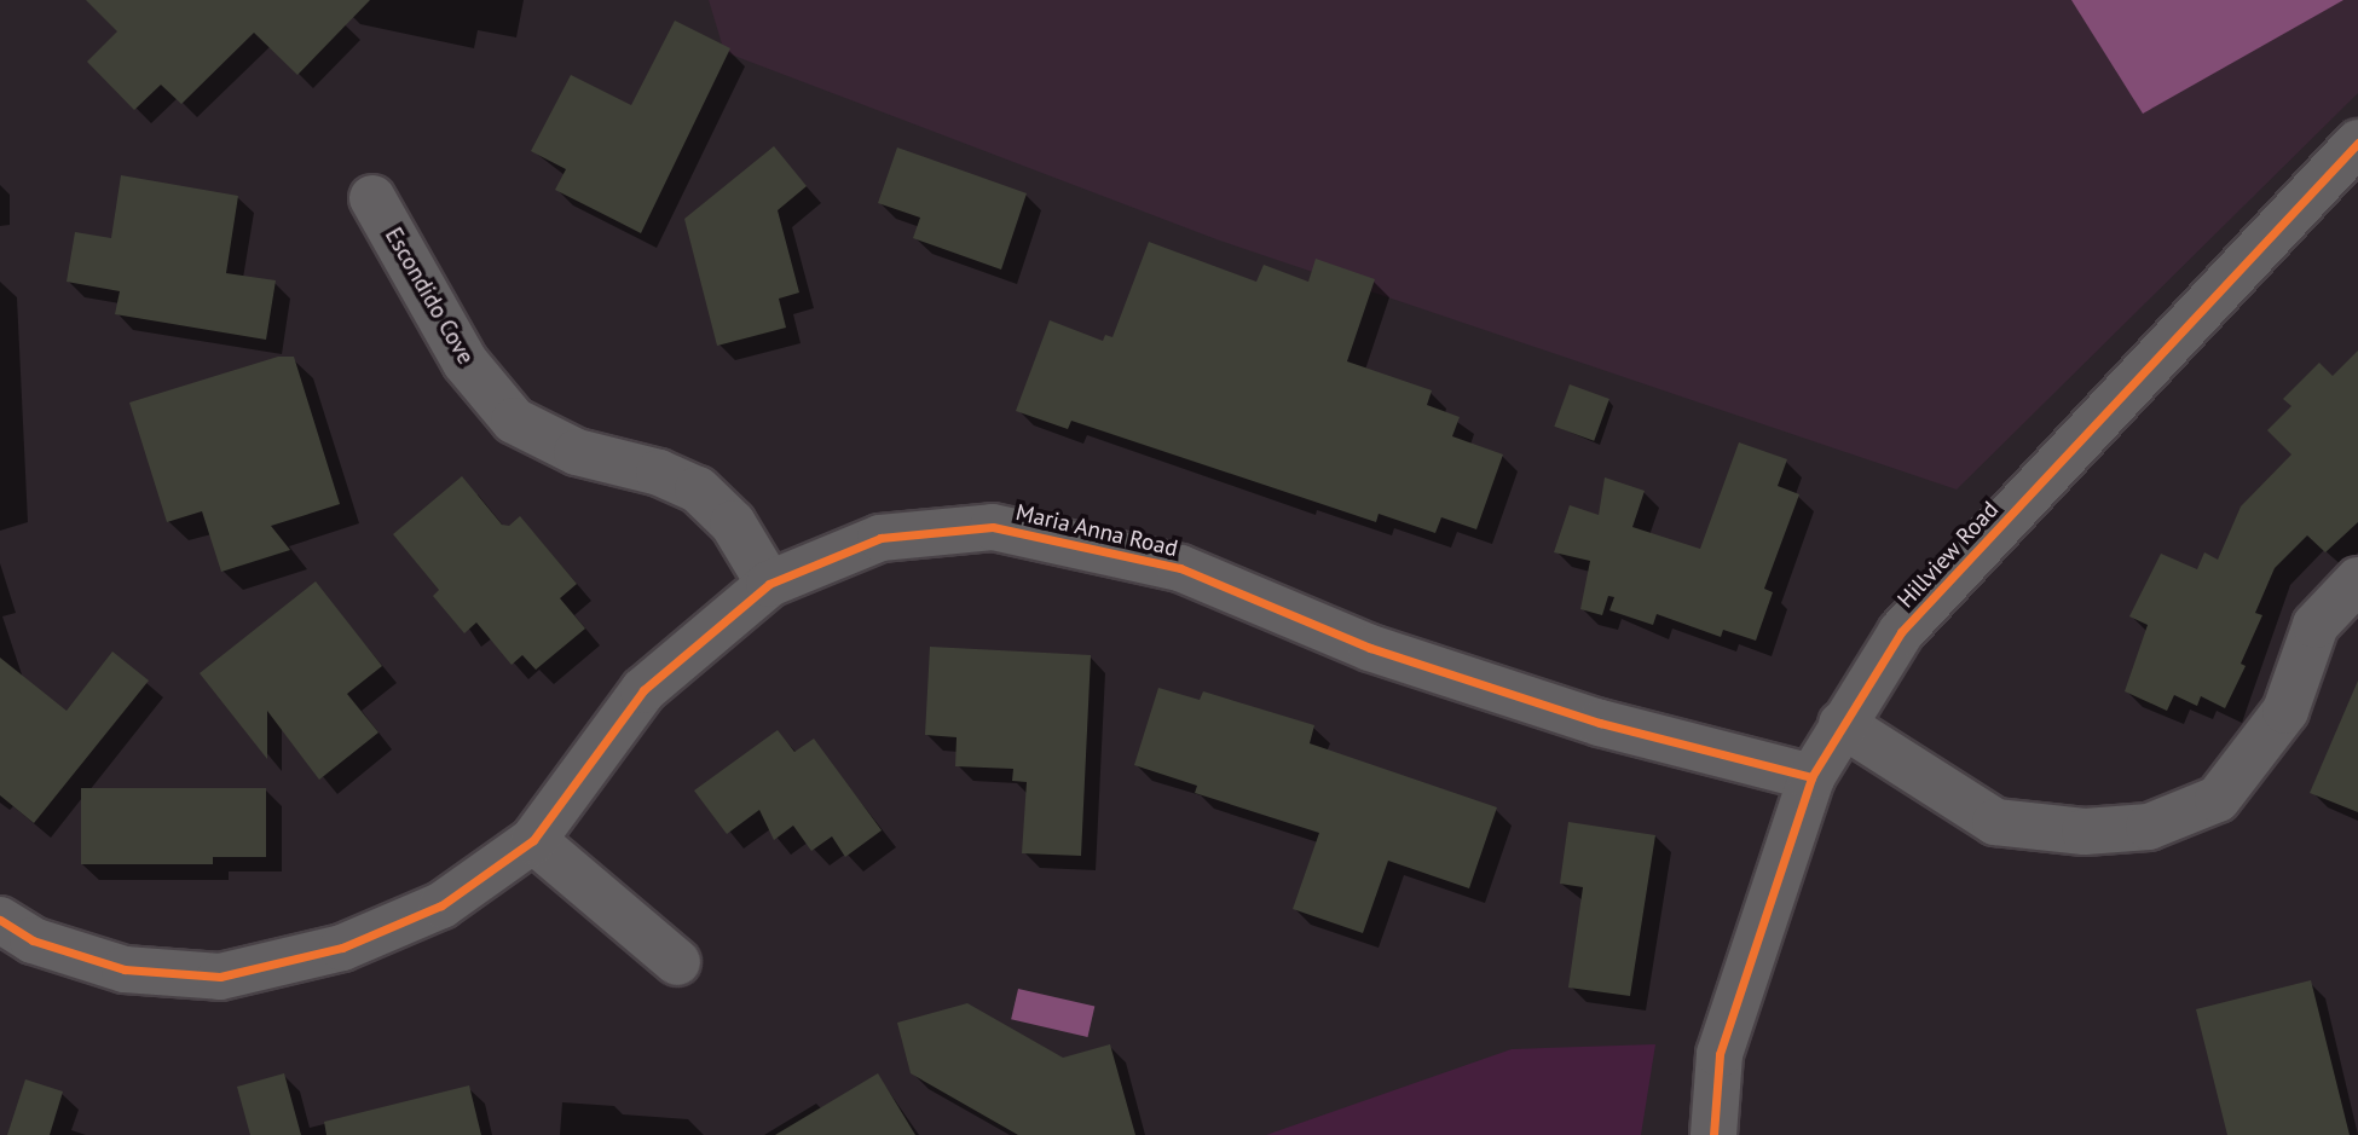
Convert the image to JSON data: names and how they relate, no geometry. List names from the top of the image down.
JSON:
{
  "streets": {
    "street": ["Escondido Cove", "Maria Anna Road", "Hillview Road"]
  },
  "crossings": [
    ["Escondido Cove", "Maria Anna Road"],
    ["Maria Anna Road", "Hillview Road"]
  ]
}
